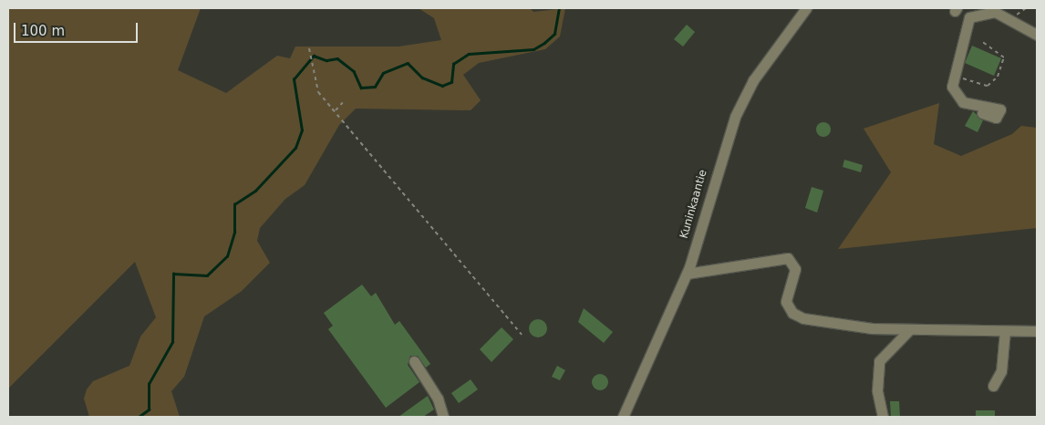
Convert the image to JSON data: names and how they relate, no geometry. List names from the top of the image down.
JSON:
{
  "streets": {
    "street": ["Kuninkaantie"]
  },
  "scale_bar": "100 m"
}
